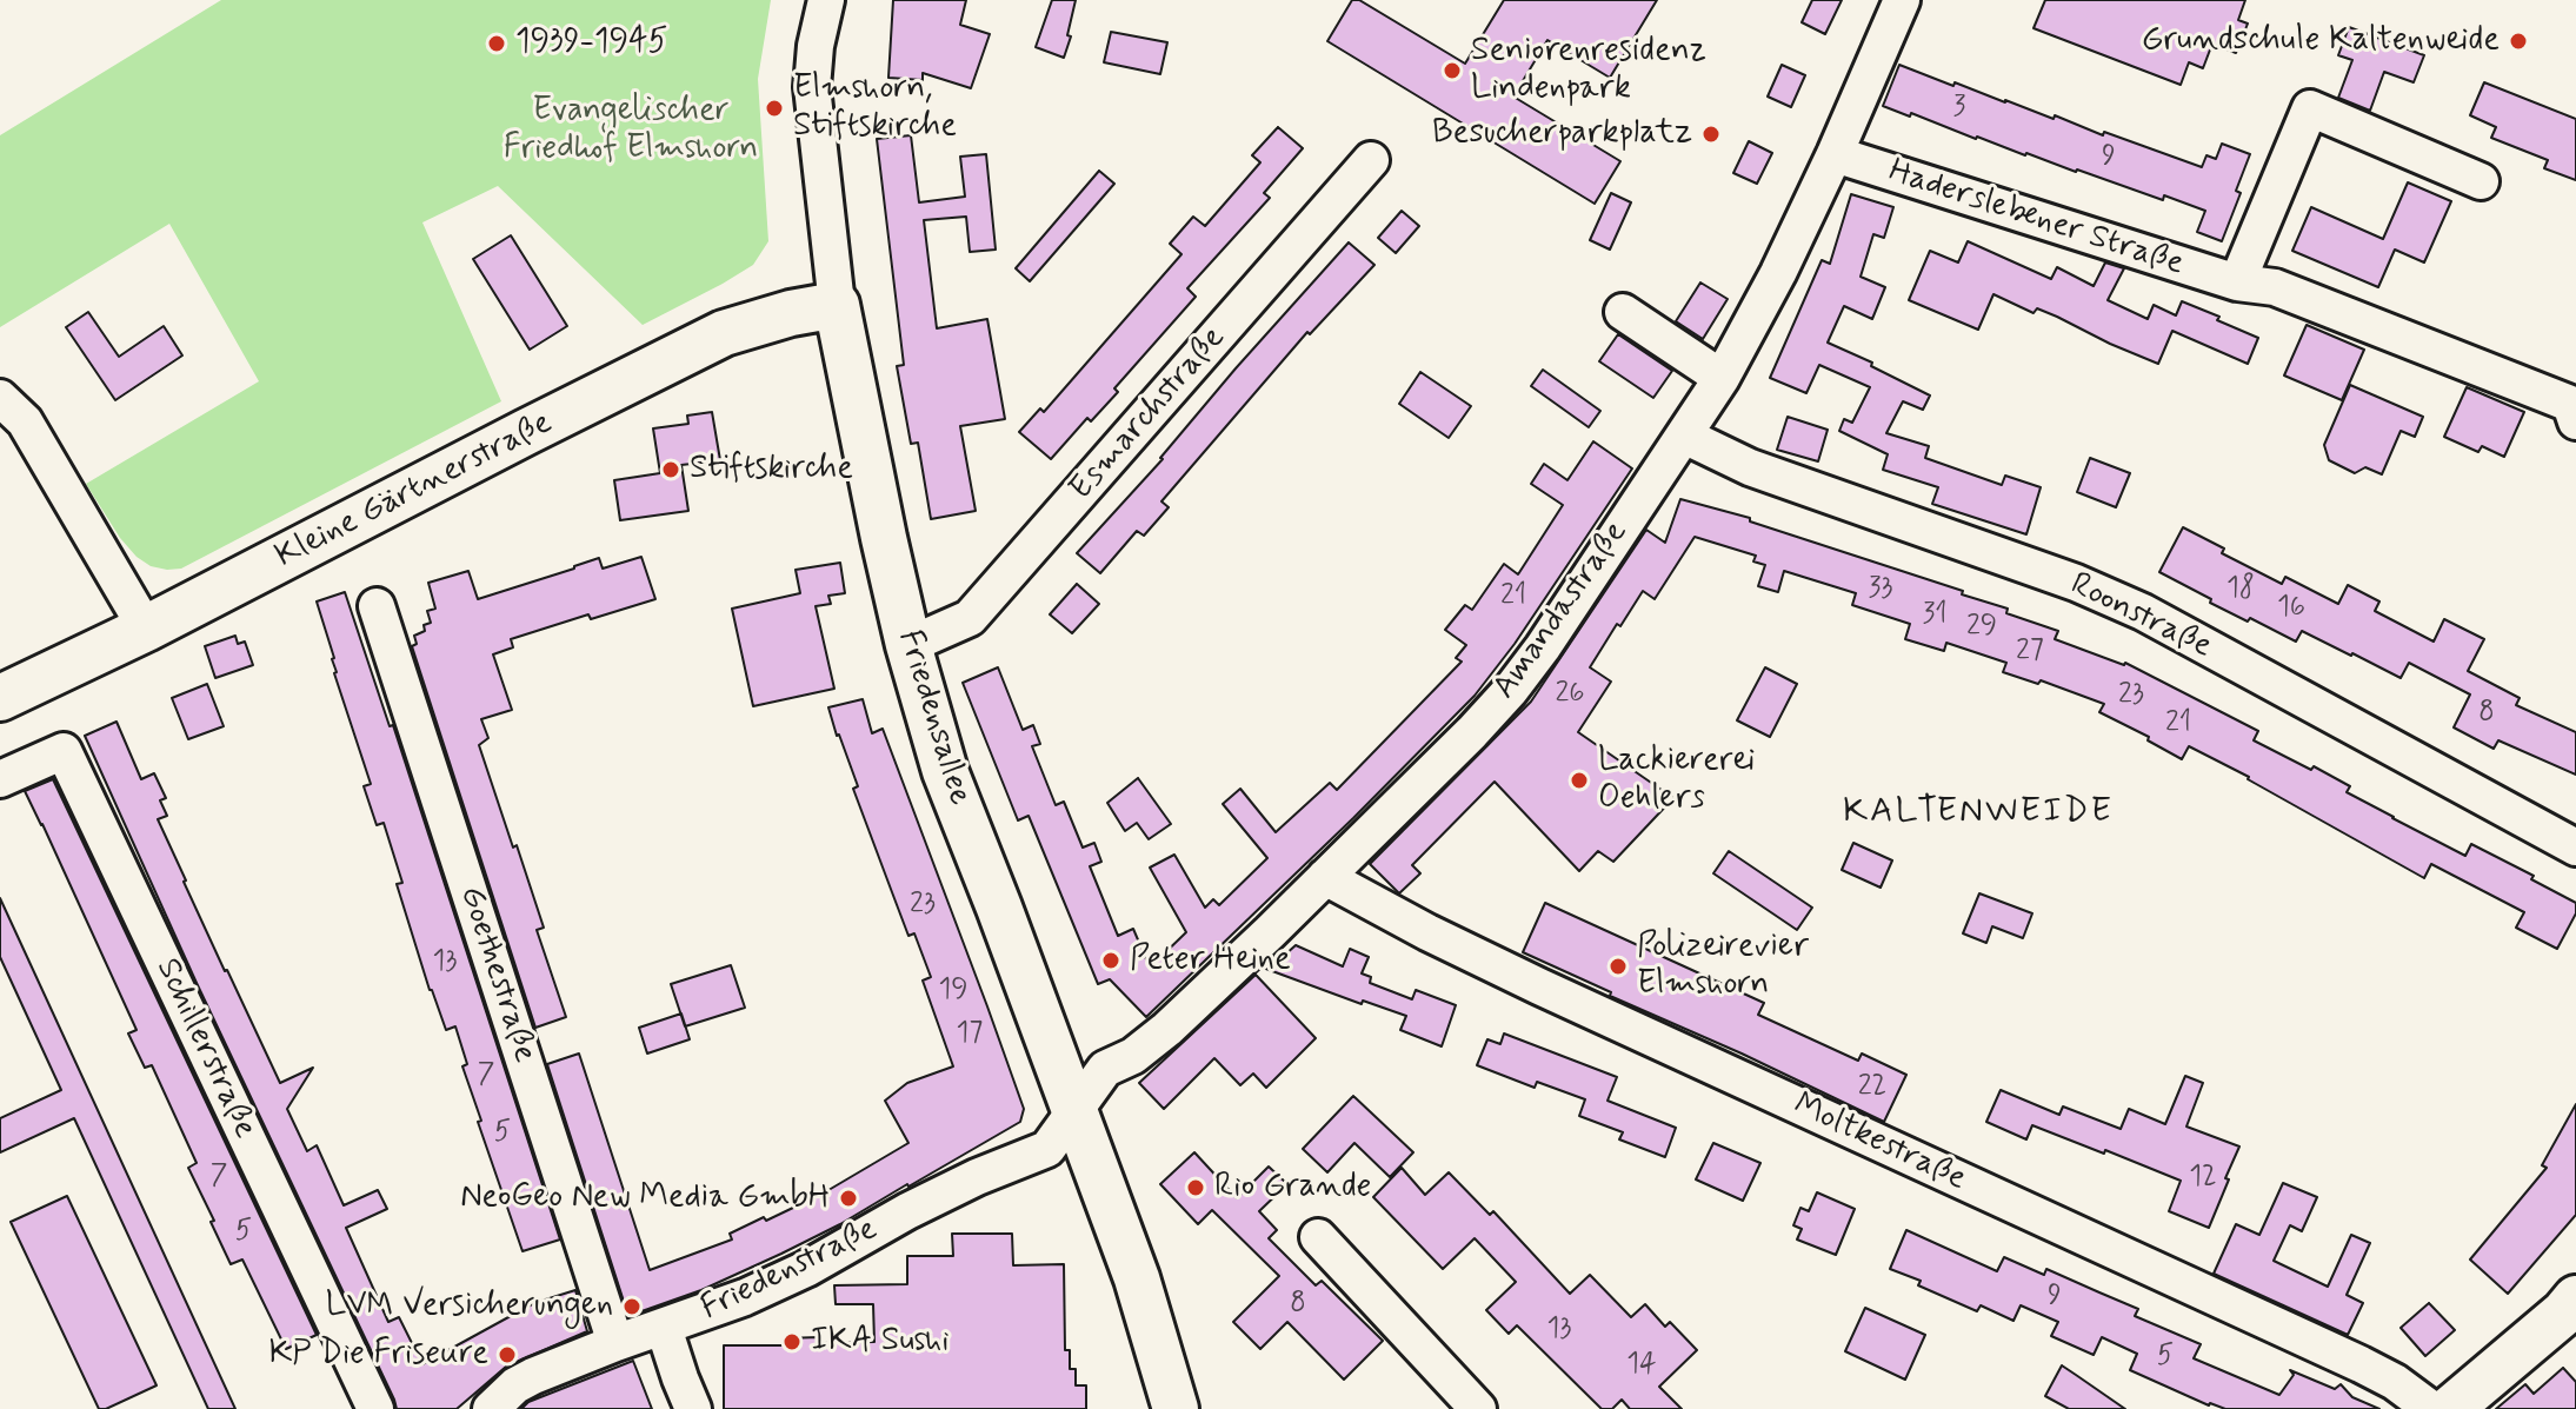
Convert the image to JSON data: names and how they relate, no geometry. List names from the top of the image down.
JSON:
{
  "streets": {
    "main road": ["Kleine Gärtnerstraße", "Friedensallee"],
    "street": [
      "Haderslebener Straße",
      "Esmarchstraße",
      "Amandastraße",
      "Roonstraße",
      "Goethestraße",
      "Schillerstraße",
      "Moltkestraße",
      "Friedenstraße"
    ]
  },
  "crossings": [
    ["Haderslebener Straße", "Amandastraße"],
    ["Esmarchstraße", "Friedensallee"],
    ["Kleine Gärtnerstraße", "Friedensallee"],
    ["Amandastraße", "Roonstraße"],
    ["Amandastraße", "Friedensallee"],
    ["Amandastraße", "Moltkestraße"],
    ["Amandastraße", "Friedenstraße"],
    ["Friedensallee", "Friedenstraße"],
    ["Goethestraße", "Friedenstraße"]
  ],
  "districts": ["KALTENWEIDE"],
  "parks": ["Evangelischer Friedhof Elmshorn"],
  "places": [
    "Grundschule Kaltenweide",
    "1939-1945",
    "Seniorenresidenz Lindenpark",
    "Elmshorn, Stiftskirche",
    "Besucherparkplatz",
    "Stiftskirche",
    "Lackiererei Oehlers",
    "Peter Heine",
    "Polizeirevier Elmshorn",
    "Rio Grande",
    "NeoGeo New Media GmbH",
    "LVM Versicherungen",
    "IKA Sushi",
    "KP Die Friseure"
  ],
  "house_numbers": [
    "3",
    "9",
    "33",
    "18",
    "21",
    "16",
    "31",
    "29",
    "27",
    "26",
    "23",
    "8",
    "21",
    "23",
    "13",
    "19",
    "17",
    "7",
    "22",
    "5",
    "7",
    "12",
    "5",
    "9",
    "8",
    "13",
    "5",
    "14"
  ]
}
